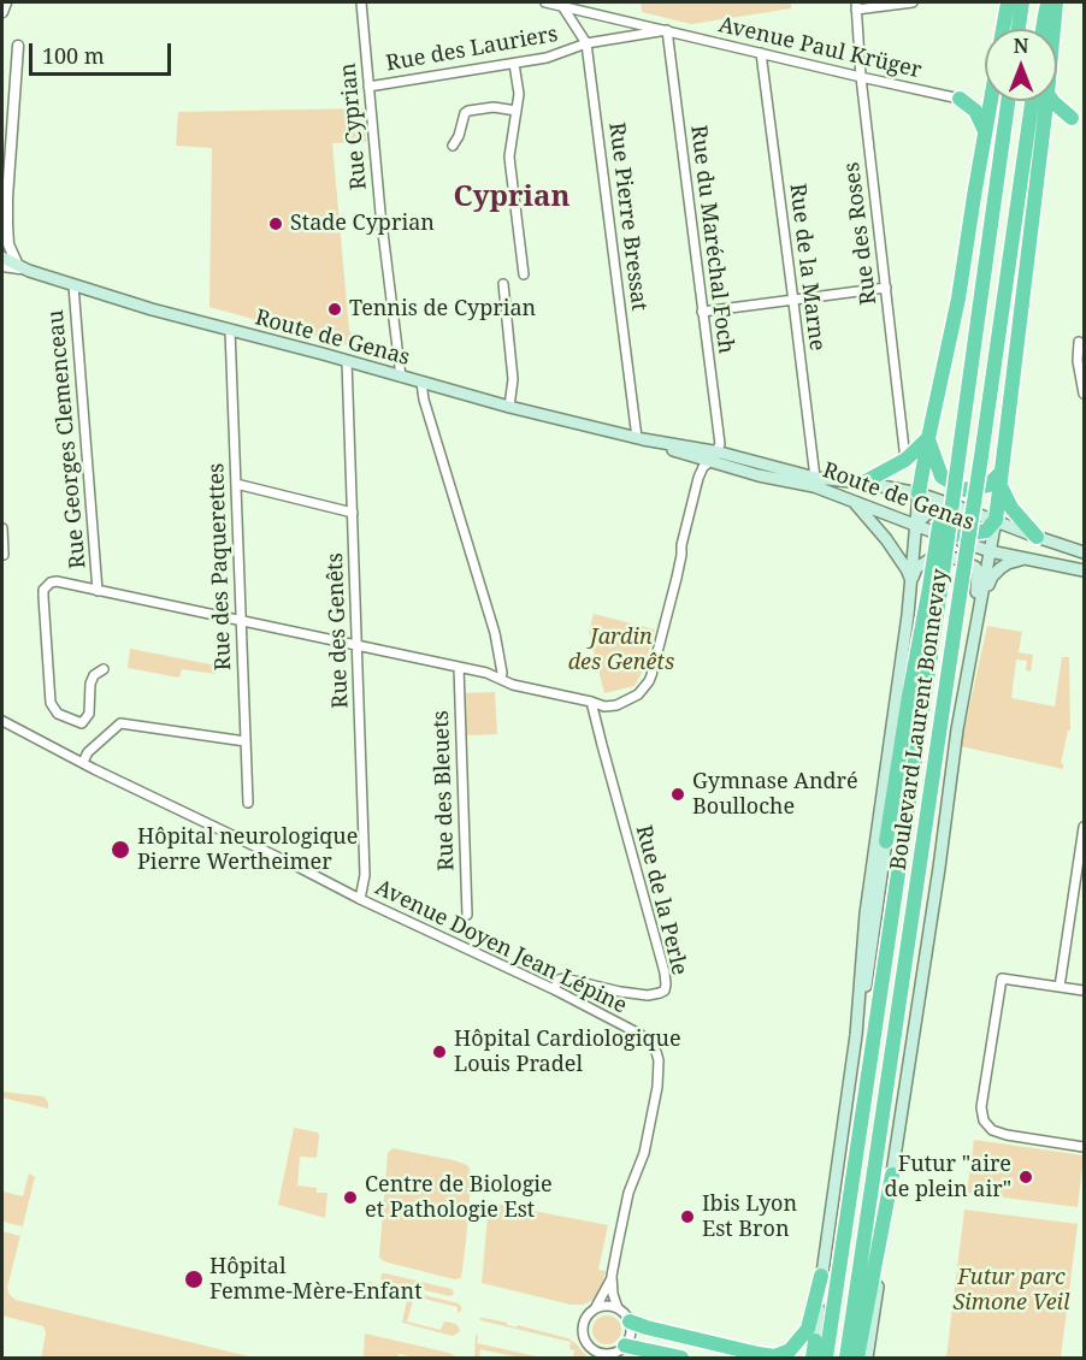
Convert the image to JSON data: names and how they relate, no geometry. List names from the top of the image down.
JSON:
{
  "streets": {
    "highway": ["Boulevard Laurent Bonnevay"],
    "main road": ["Route de Genas"],
    "street": [
      "Avenue Paul Krüger",
      "Rue des Lauriers",
      "Rue Cyprian",
      "Rue Pierre Bressat",
      "Rue des Roses",
      "Rue du Maréchal Foch",
      "Rue de la Marne",
      "Rue Georges Clemenceau",
      "Rue des Paquerettes",
      "Rue des Genêts",
      "Rue des Bleuets",
      "Rue de la Perle",
      "Avenue Doyen Jean Lépine"
    ]
  },
  "crossings": [
    ["Avenue Paul Krüger", "Rue des Lauriers"],
    ["Avenue Paul Krüger", "Rue Pierre Bressat"],
    ["Avenue Paul Krüger", "Rue des Roses"],
    ["Avenue Paul Krüger", "Rue du Maréchal Foch"],
    ["Avenue Paul Krüger", "Rue de la Marne"],
    ["Rue des Lauriers", "Rue Cyprian"],
    ["Rue des Lauriers", "Rue Pierre Bressat"],
    ["Rue des Lauriers", "Rue du Maréchal Foch"],
    ["Rue Cyprian", "Route de Genas"],
    ["Rue Pierre Bressat", "Route de Genas"],
    ["Rue du Maréchal Foch", "Route de Genas"],
    ["Rue de la Marne", "Route de Genas"],
    ["Route de Genas", "Rue Georges Clemenceau"],
    ["Route de Genas", "Rue des Paquerettes"],
    ["Route de Genas", "Rue des Genêts"],
    ["Rue des Genêts", "Avenue Doyen Jean Lépine"],
    ["Rue de la Perle", "Avenue Doyen Jean Lépine"]
  ],
  "districts": ["Cyprian"],
  "parks": ["Jardin des Genêts", "Futur parc Simone Veil"],
  "places": [
    "Stade Cyprian",
    "Tennis de Cyprian",
    "Gymnase André Boulloche",
    "Hôpital neurologique Pierre Wertheimer",
    "Hôpital Cardiologique Louis Pradel",
    "Futur \"aire de plein air\"",
    "Centre de Biologie et Pathologie Est",
    "Ibis Lyon Est Bron",
    "Hôpital Femme-Mère-Enfant"
  ],
  "scale_bar": "100 m",
  "north": "top"
}
